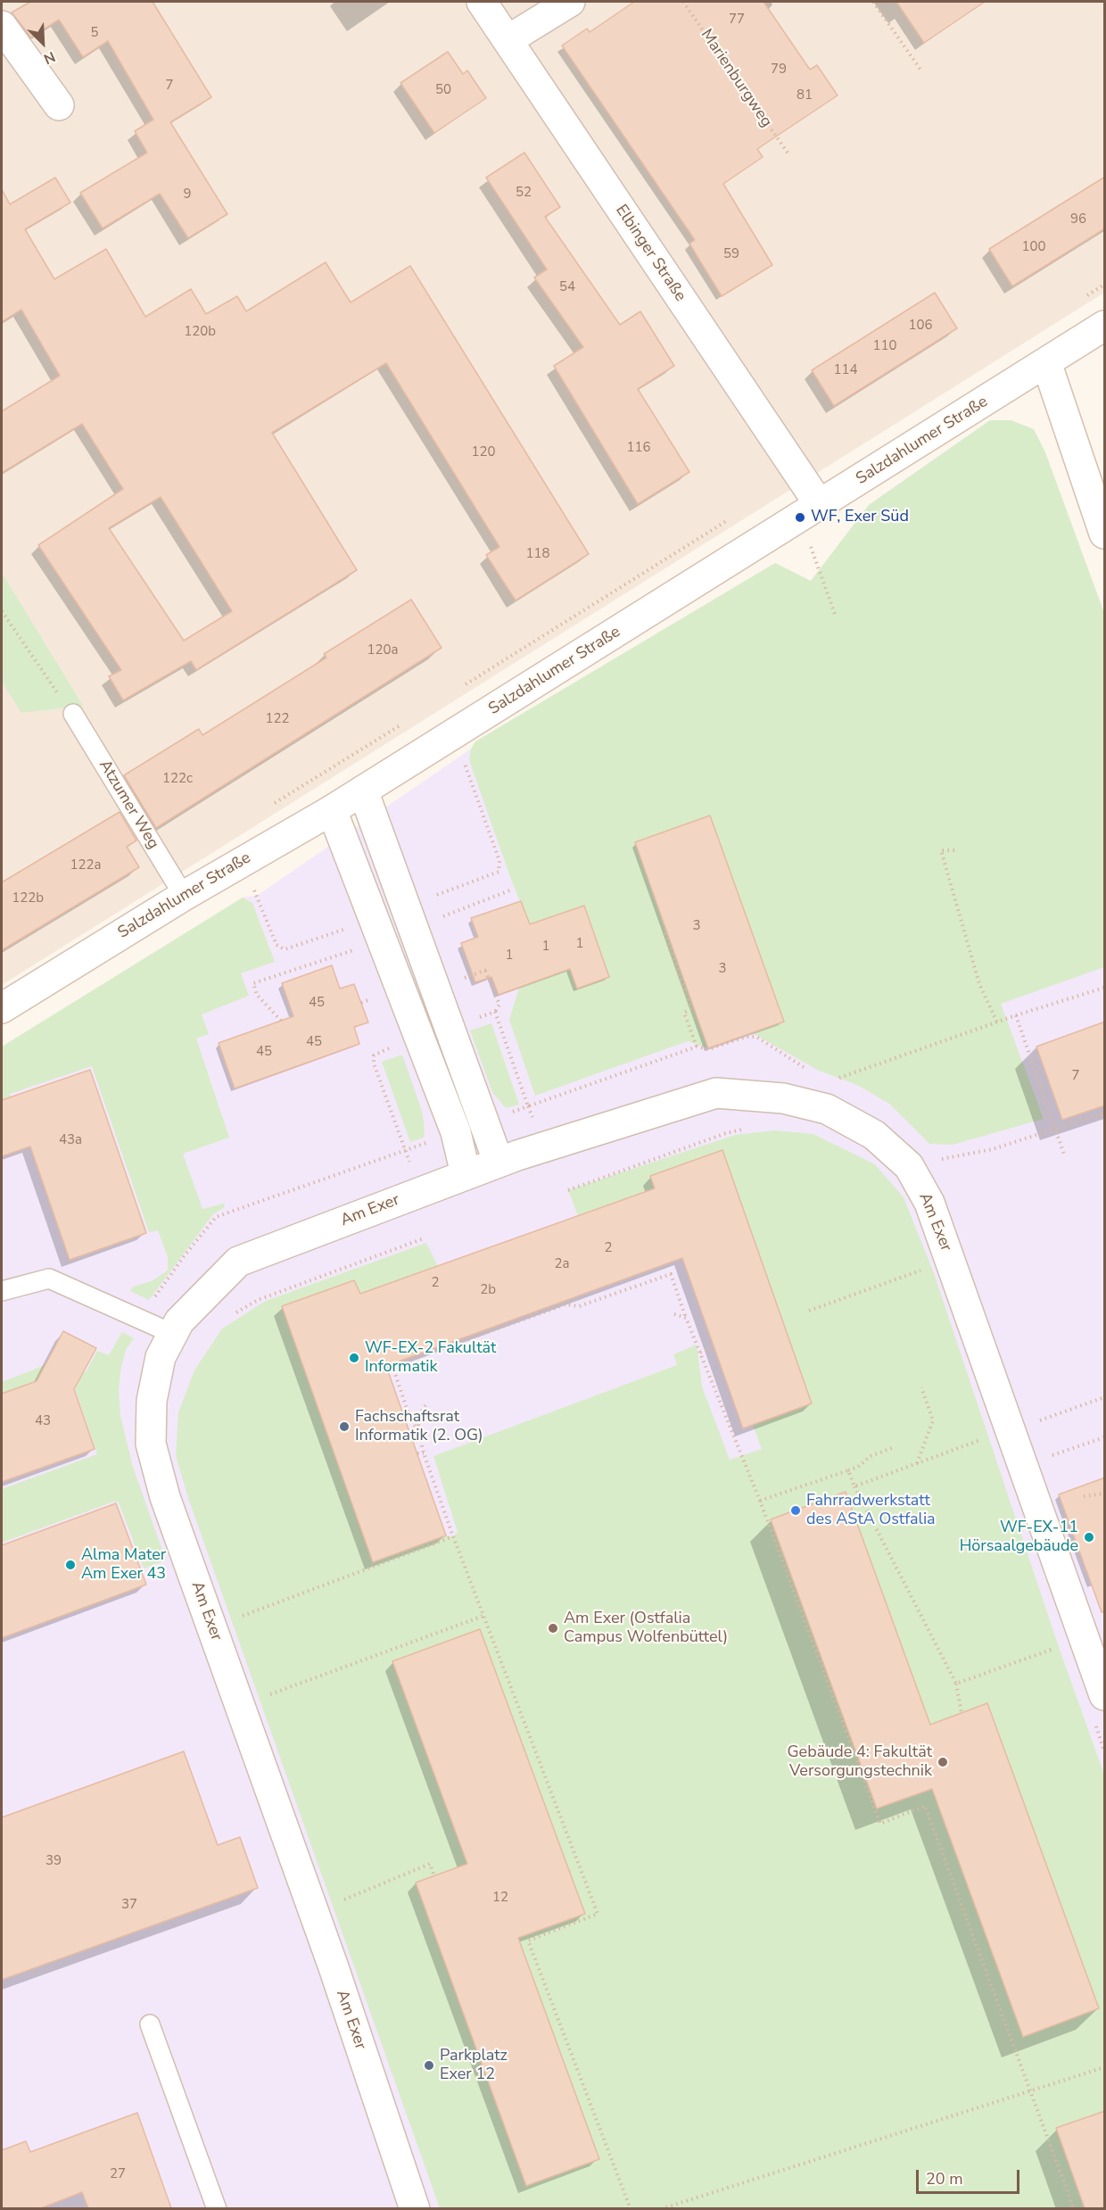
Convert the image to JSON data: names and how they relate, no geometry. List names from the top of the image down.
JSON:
{
  "streets": {
    "street": ["Elbinger Straße", "Salzdahlumer Straße", "Am Exer"],
    "lane": ["Atzumer Weg"],
    "path": ["Marienburgweg"]
  },
  "crossings": [
    ["Elbinger Straße", "Salzdahlumer Straße"],
    ["Salzdahlumer Straße", "Atzumer Weg"]
  ],
  "places": [
    "WF, Exer Süd",
    "WF-EX-2 Fakultät Informatik",
    "Fachschaftsrat Informatik (2. OG)",
    "Fahrradwerkstatt des AStA Ostfalia",
    "WF-EX-11 Hörsaalgebäude",
    "Alma Mater Am Exer 43",
    "Am Exer (Ostfalia Campus Wolfenbüttel)",
    "Gebäude 4: Fakultät Versorgungstechnik",
    "Parkplatz Exer 12"
  ],
  "house_numbers": [
    "77",
    "5",
    "79",
    "7",
    "50",
    "81",
    "52",
    "9",
    "96",
    "100",
    "59",
    "54",
    "106",
    "120b",
    "110",
    "114",
    "116",
    "120",
    "118",
    "120a",
    "122",
    "122c",
    "122a",
    "122b",
    "3",
    "1",
    "1",
    "1",
    "3",
    "45",
    "45",
    "45",
    "7",
    "43a",
    "2",
    "2a",
    "2",
    "2b",
    "43",
    "39",
    "12",
    "37",
    "27"
  ],
  "scale_bar": "20 m",
  "north": "bottom right"
}
